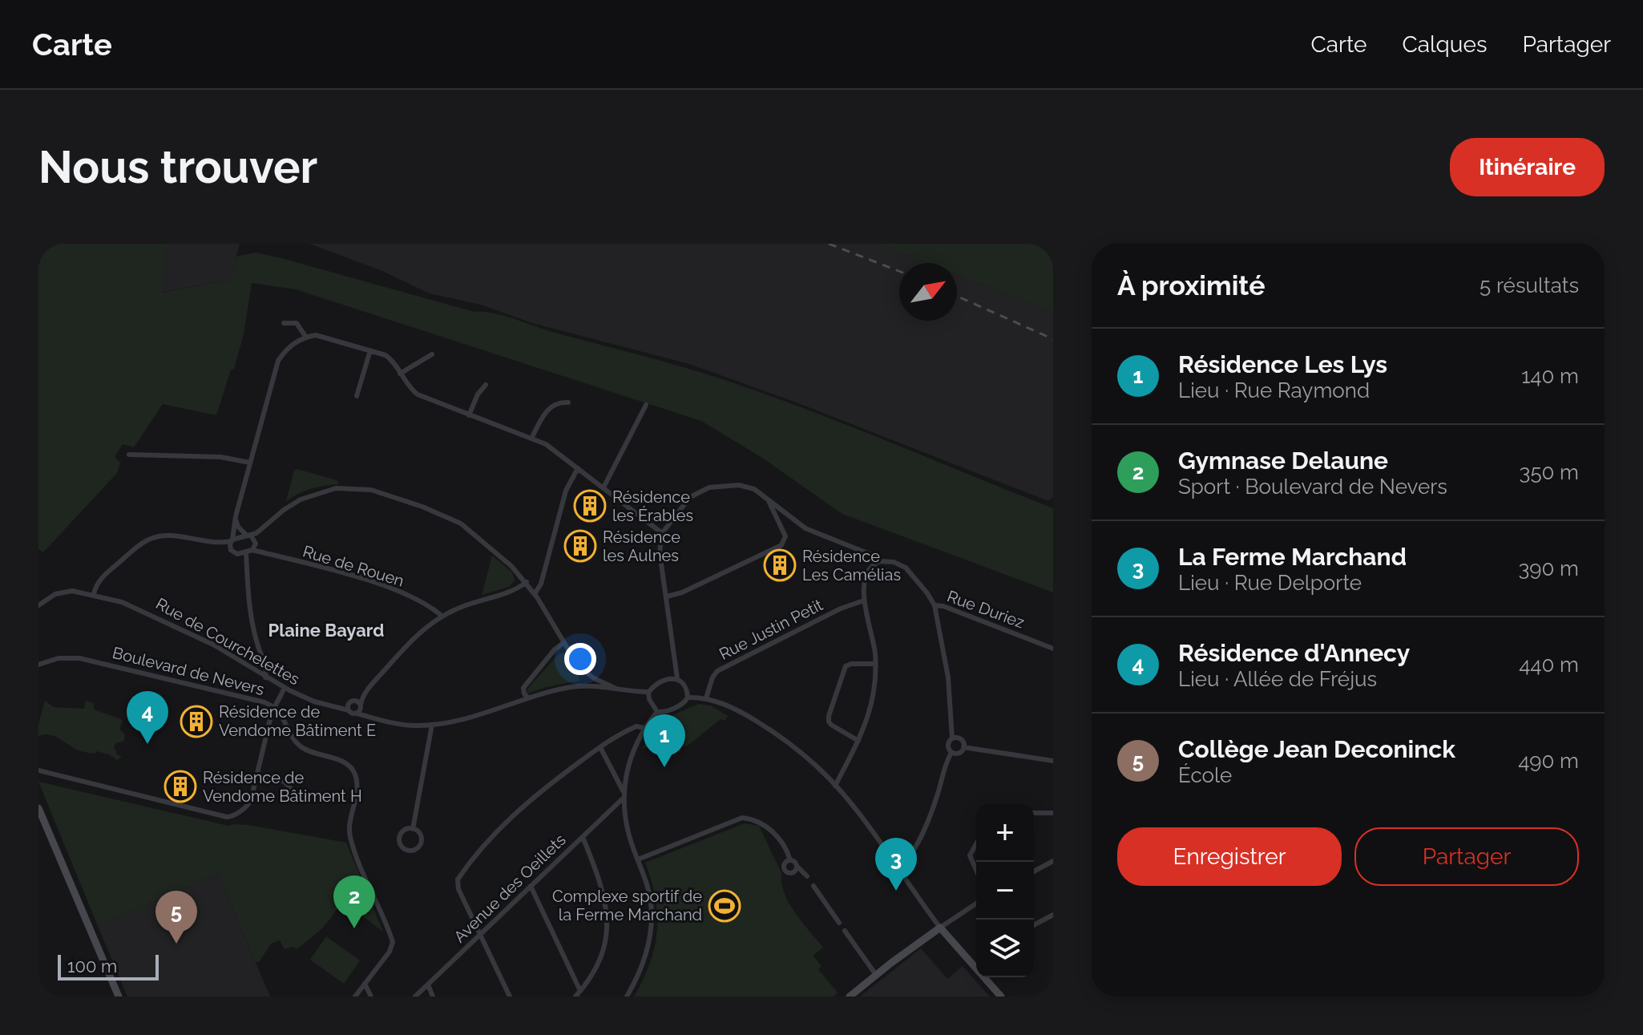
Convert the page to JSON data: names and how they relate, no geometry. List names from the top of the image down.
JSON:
{
  "streets": {
    "street": [
      "Rue de Rouen",
      "Rue Duriez",
      "Rue Justin Petit",
      "Rue de Courchelettes",
      "Boulevard de Nevers",
      "Avenue des Oeillets"
    ]
  },
  "districts": ["Plaine Bayard"],
  "places": {
    "building": [
      "Résidence les Érables",
      "Résidence les Aulnes",
      "Résidence Les Camélias",
      "Résidence de Vendome Bâtiment E",
      "Résidence de Vendome Bâtiment H"
    ],
    "sports": ["Complexe sportif de la Ferme Marchand"]
  },
  "scale_bar": "100 m",
  "north": "top right",
  "page": {
    "header": "Carte",
    "nav": ["Carte", "Calques", "Partager"],
    "buttons": [
      "Itinéraire",
      ["Enregistrer", "Partager"]
    ],
    "title": "Nous trouver",
    "heading": ["À proximité", "5 résultats"],
    "list": [
      {
        "mark": "1",
        "name": "Résidence Les Lys",
        "note": "Lieu · Rue Raymond",
        "value": "140 m"
      },
      {
        "mark": "2",
        "name": "Gymnase Delaune",
        "note": "Sport · Boulevard de Nevers",
        "value": "350 m"
      },
      {
        "mark": "3",
        "name": "La Ferme Marchand",
        "note": "Lieu · Rue Delporte",
        "value": "390 m"
      },
      {
        "mark": "4",
        "name": "Résidence d'Annecy",
        "note": "Lieu · Allée de Fréjus",
        "value": "440 m"
      },
      {
        "mark": "5",
        "name": "Collège Jean Deconinck",
        "note": "École",
        "value": "490 m"
      }
    ],
    "pins": [
      "4",
      "1",
      "3",
      "2",
      "5"
    ],
    "map_buttons": ["+", "−"],
    "scale": "100 m"
  }
}
